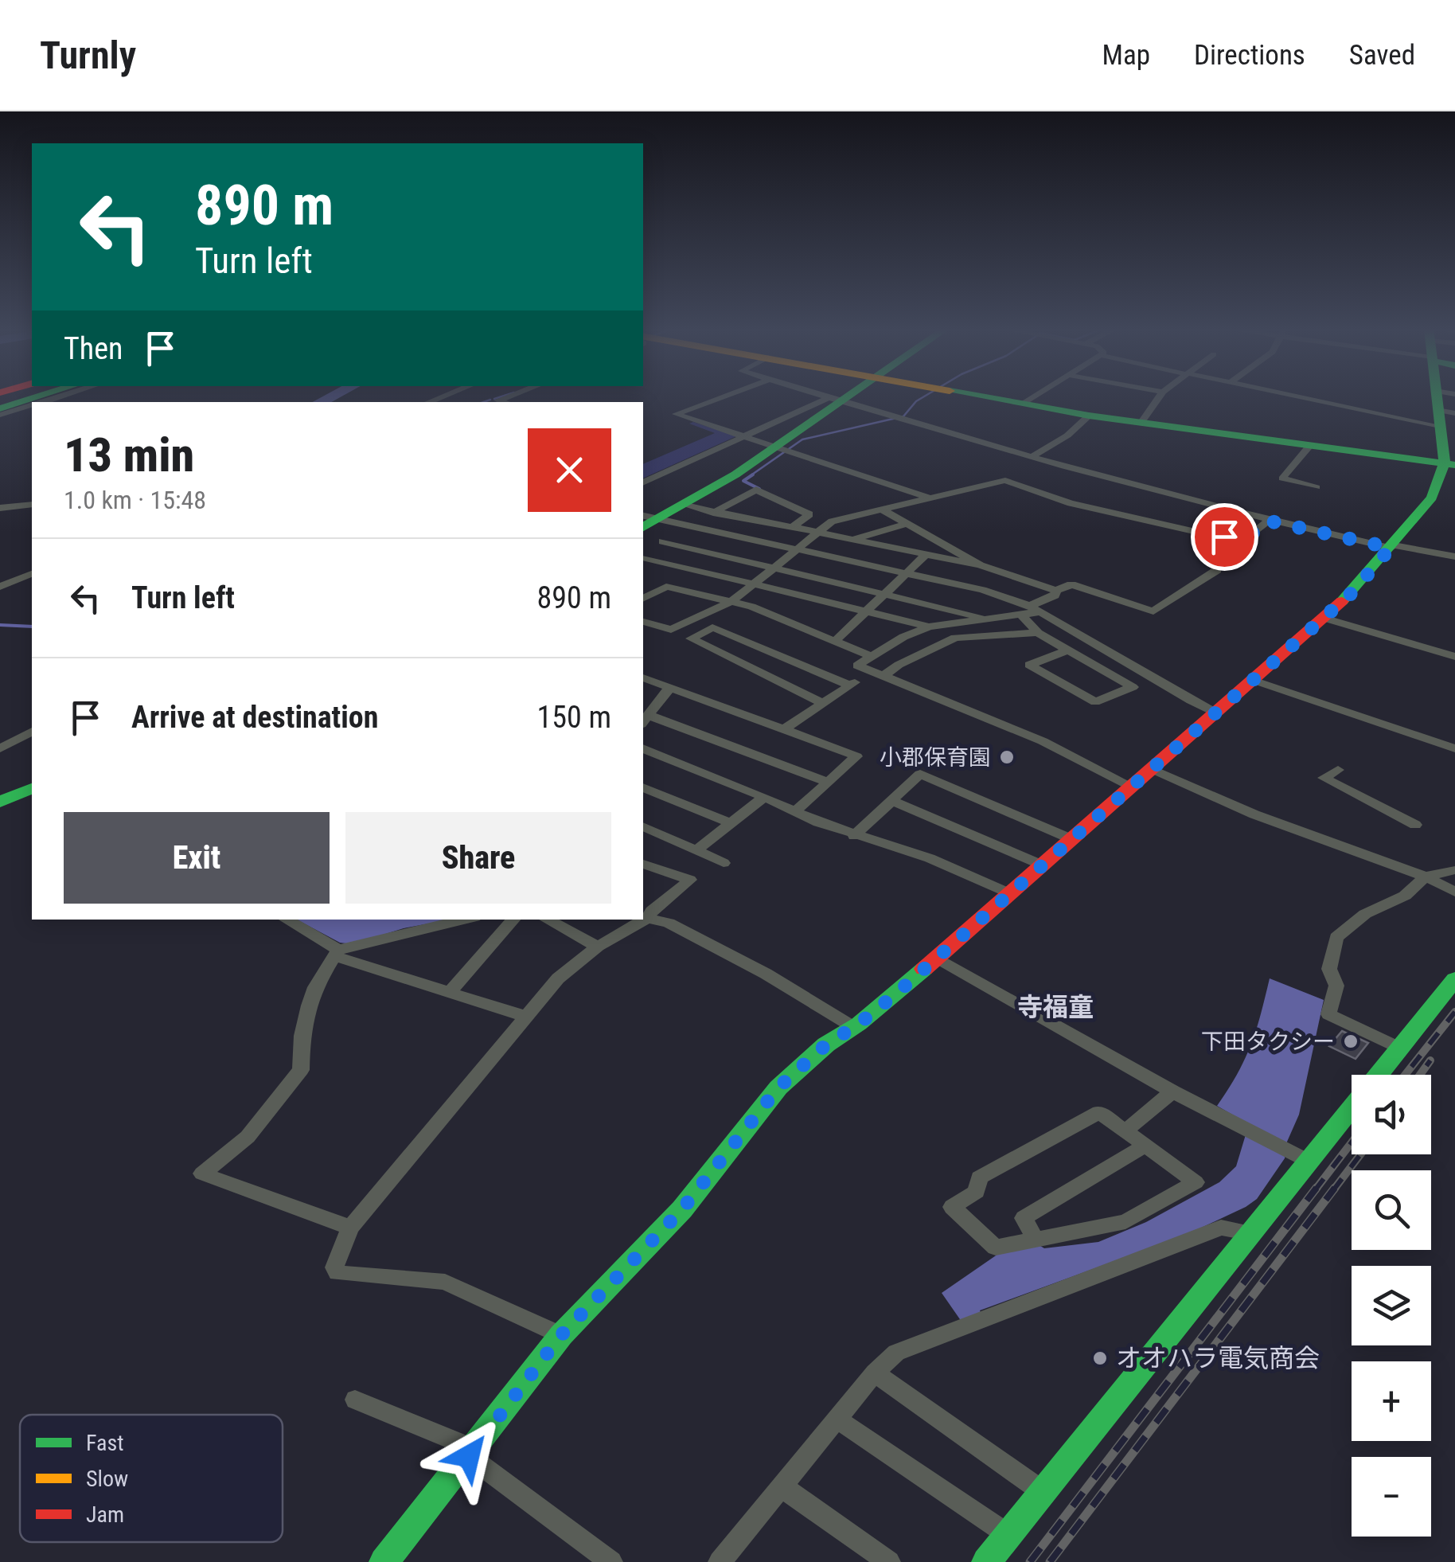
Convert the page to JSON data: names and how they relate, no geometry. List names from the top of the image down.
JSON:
{
  "districts": ["寺福童"],
  "places": ["小郡保育園", "下田タクシー", "オオハラ電気商会"],
  "legend": ["Fast", "Slow", "Jam"],
  "page": {
    "header": "Turnly",
    "nav": ["Map", "Directions", "Saved"],
    "turn": ["890 m", "Turn left"],
    "then": "Then",
    "heading": ["13 min", "1.0 km · 15:48"],
    "list": [
      {
        "name": "Turn left",
        "value": "890 m"
      },
      {
        "name": "Arrive at destination",
        "value": "150 m"
      }
    ],
    "buttons": ["Exit", "Share"],
    "map_buttons": ["+", "−"]
  }
}
